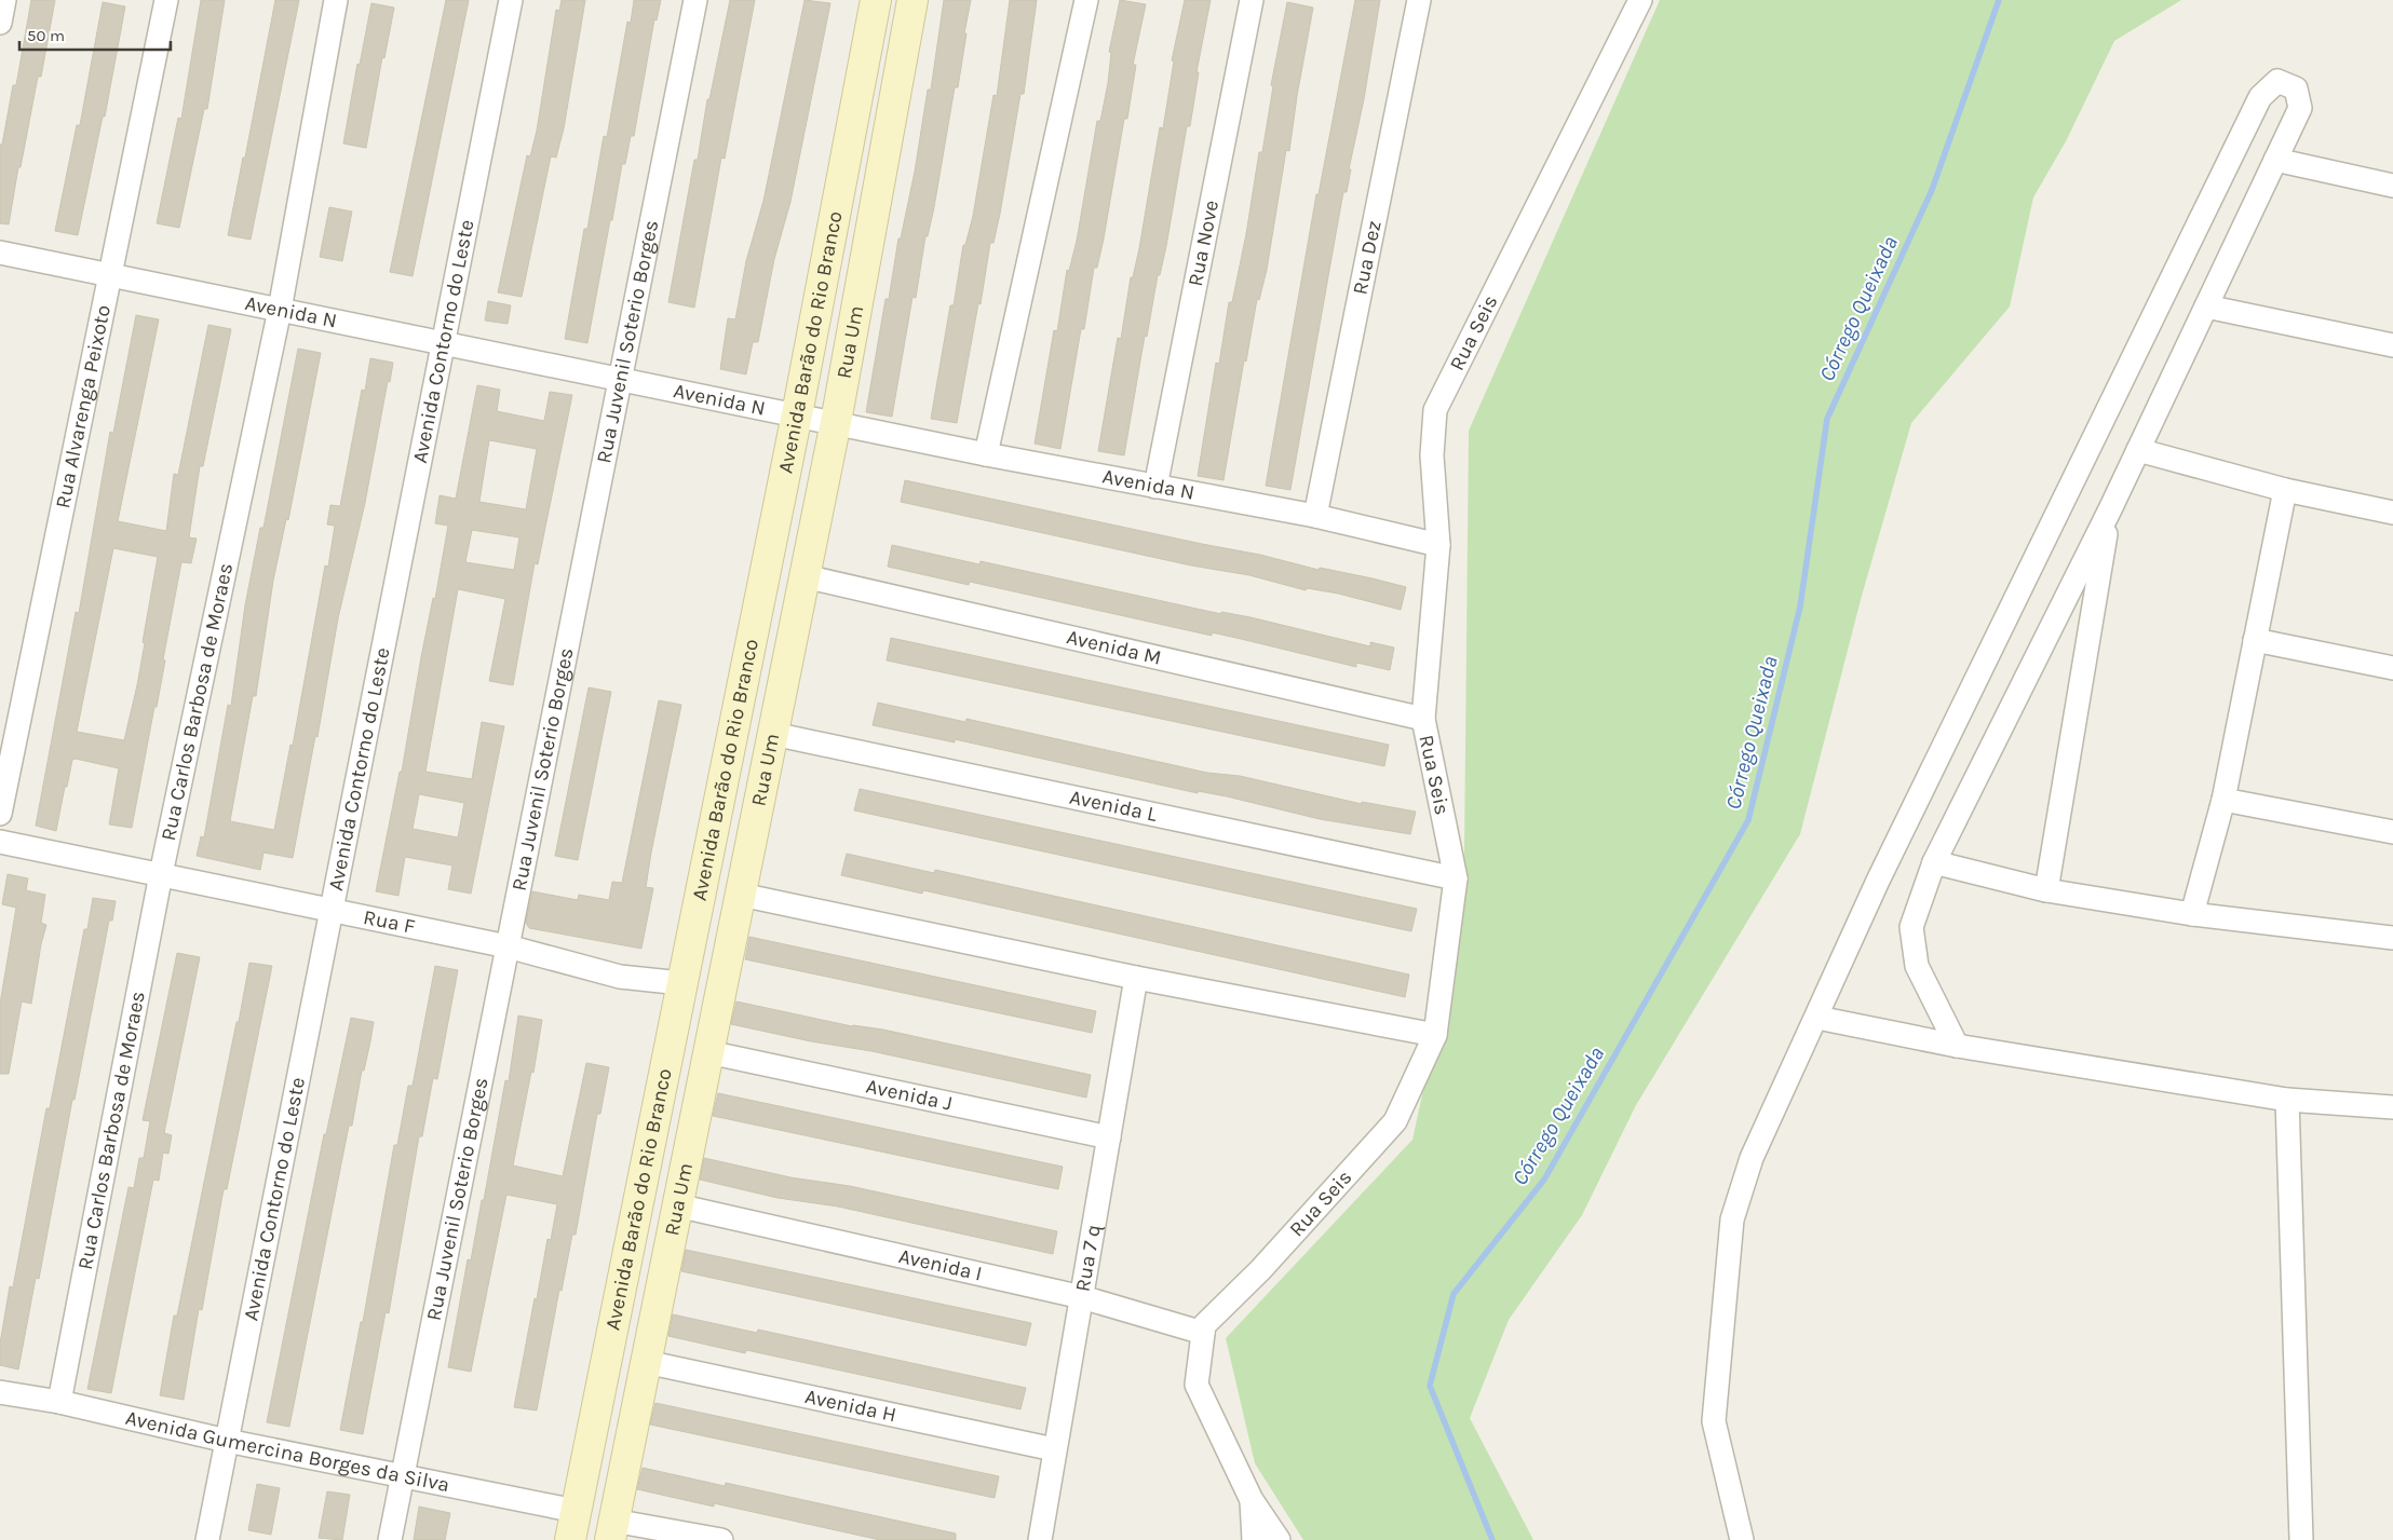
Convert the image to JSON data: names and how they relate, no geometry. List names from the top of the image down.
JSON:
{
  "streets": {
    "street": [
      "Rua Nove",
      "Rua Dez",
      "Avenida N",
      "Rua Seis",
      "Avenida Contorno do Leste",
      "Rua Juvenil Soterio Borges",
      "Avenida Barão do Rio Branco",
      "Rua Um",
      "Rua Alvarenga Peixoto",
      "Avenida M",
      "Rua Carlos Barbosa de Moraes",
      "Avenida L",
      "Rua F",
      "Avenida J",
      "Rua 7 q",
      "Avenida I",
      "Avenida H",
      "Avenida Gumercina Borges da Silva"
    ]
  },
  "crossings": [
    ["Rua Nove", "Avenida N"],
    ["Rua Dez", "Avenida N"],
    ["Avenida N", "Rua Seis"],
    ["Avenida N", "Avenida Contorno do Leste"],
    ["Avenida N", "Rua Juvenil Soterio Borges"],
    ["Avenida N", "Avenida Barão do Rio Branco"],
    ["Avenida N", "Rua Um"],
    ["Avenida N", "Rua Alvarenga Peixoto"],
    ["Avenida N", "Rua Carlos Barbosa de Moraes"],
    ["Rua Seis", "Avenida M"],
    ["Rua Seis", "Avenida L"],
    ["Rua Seis", "Avenida I"],
    ["Avenida Contorno do Leste", "Rua F"],
    ["Avenida Contorno do Leste", "Avenida Gumercina Borges da Silva"],
    ["Rua Juvenil Soterio Borges", "Rua F"],
    ["Rua Juvenil Soterio Borges", "Avenida Gumercina Borges da Silva"],
    ["Avenida Barão do Rio Branco", "Rua F"],
    ["Avenida Barão do Rio Branco", "Avenida Gumercina Borges da Silva"],
    ["Rua Um", "Avenida M"],
    ["Rua Um", "Avenida L"],
    ["Rua Um", "Avenida J"],
    ["Rua Um", "Avenida I"],
    ["Rua Um", "Avenida H"],
    ["Rua Carlos Barbosa de Moraes", "Rua F"],
    ["Rua Carlos Barbosa de Moraes", "Avenida Gumercina Borges da Silva"],
    ["Avenida J", "Rua 7 q"],
    ["Rua 7 q", "Avenida I"],
    ["Rua 7 q", "Avenida H"]
  ],
  "water": ["Córrego Queixada"],
  "scale_bar": "50 m"
}
